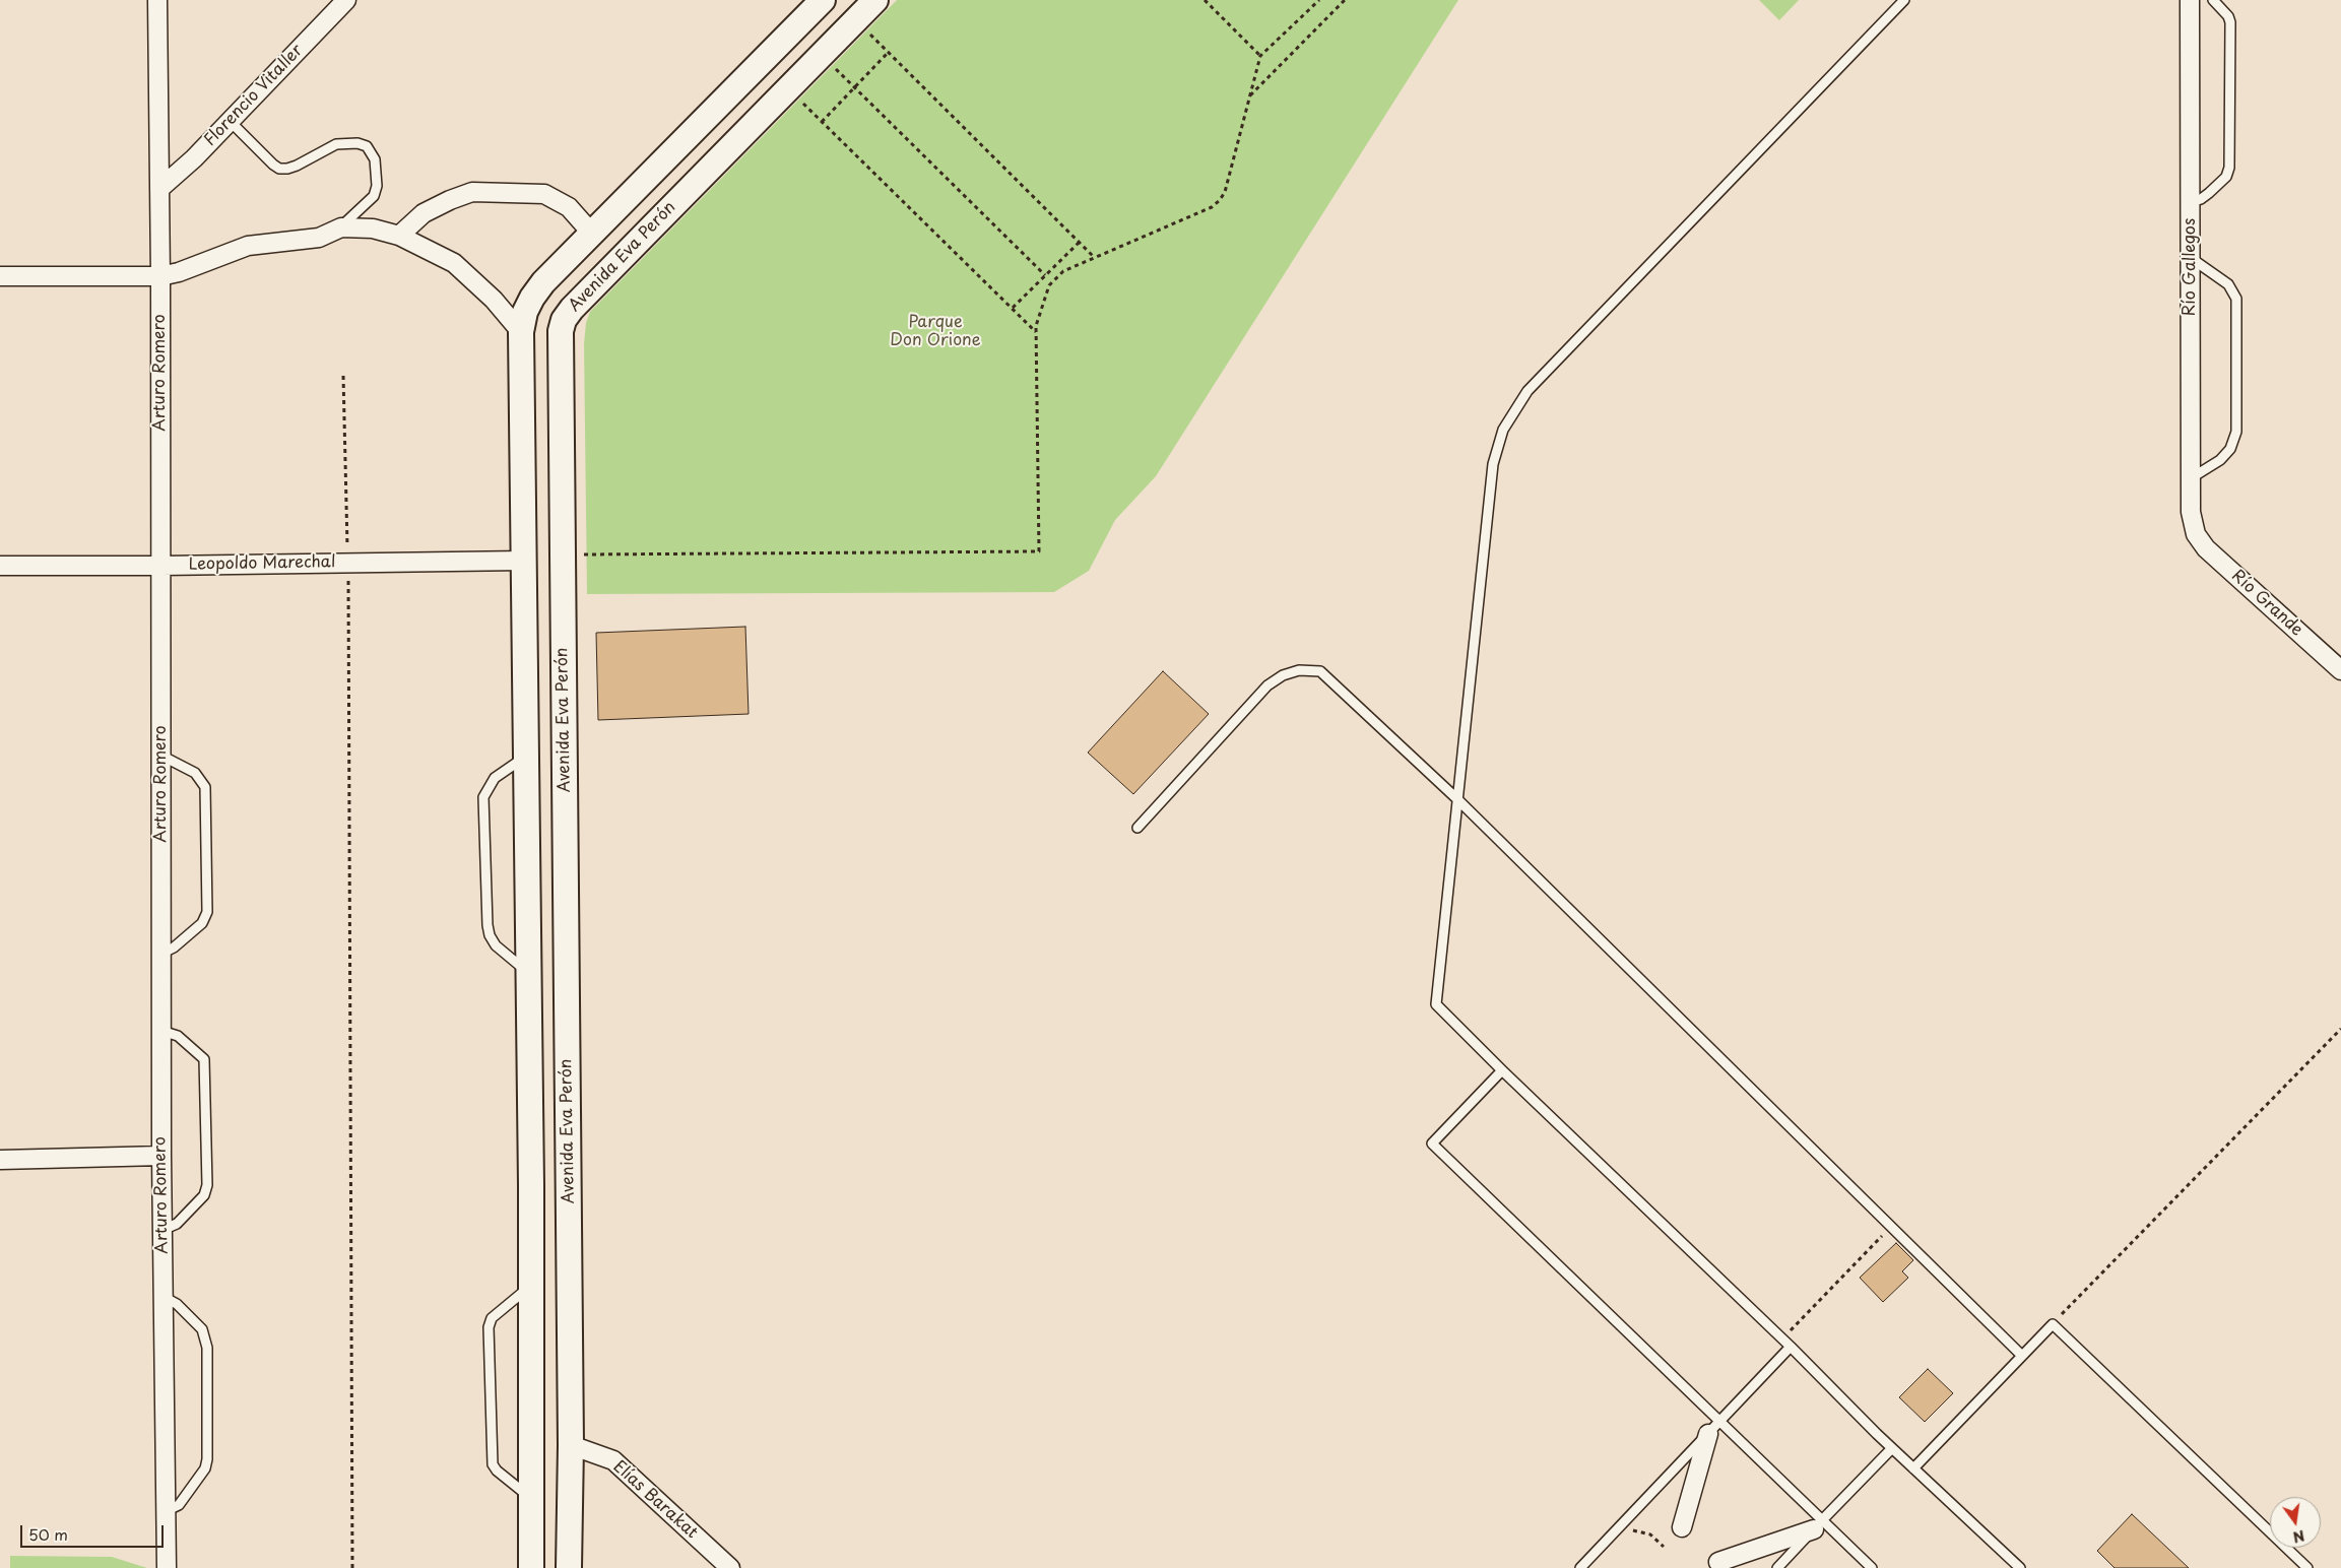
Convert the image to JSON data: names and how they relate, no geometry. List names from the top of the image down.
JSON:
{
  "streets": {
    "main road": ["Avenida Eva Perón"],
    "street": [
      "Florencio Vitaller",
      "Río Gallegos",
      "Arturo Romero",
      "Leopoldo Marechal",
      "Río Grande",
      "Elías Barakat"
    ]
  },
  "crossings": [
    ["Florencio Vitaller", "Arturo Romero"],
    ["Avenida Eva Perón", "Elías Barakat"],
    ["Río Gallegos", "Río Grande"],
    ["Arturo Romero", "Leopoldo Marechal"]
  ],
  "parks": ["Parque Don Orione"],
  "scale_bar": "50 m",
  "north": "bottom"
}
